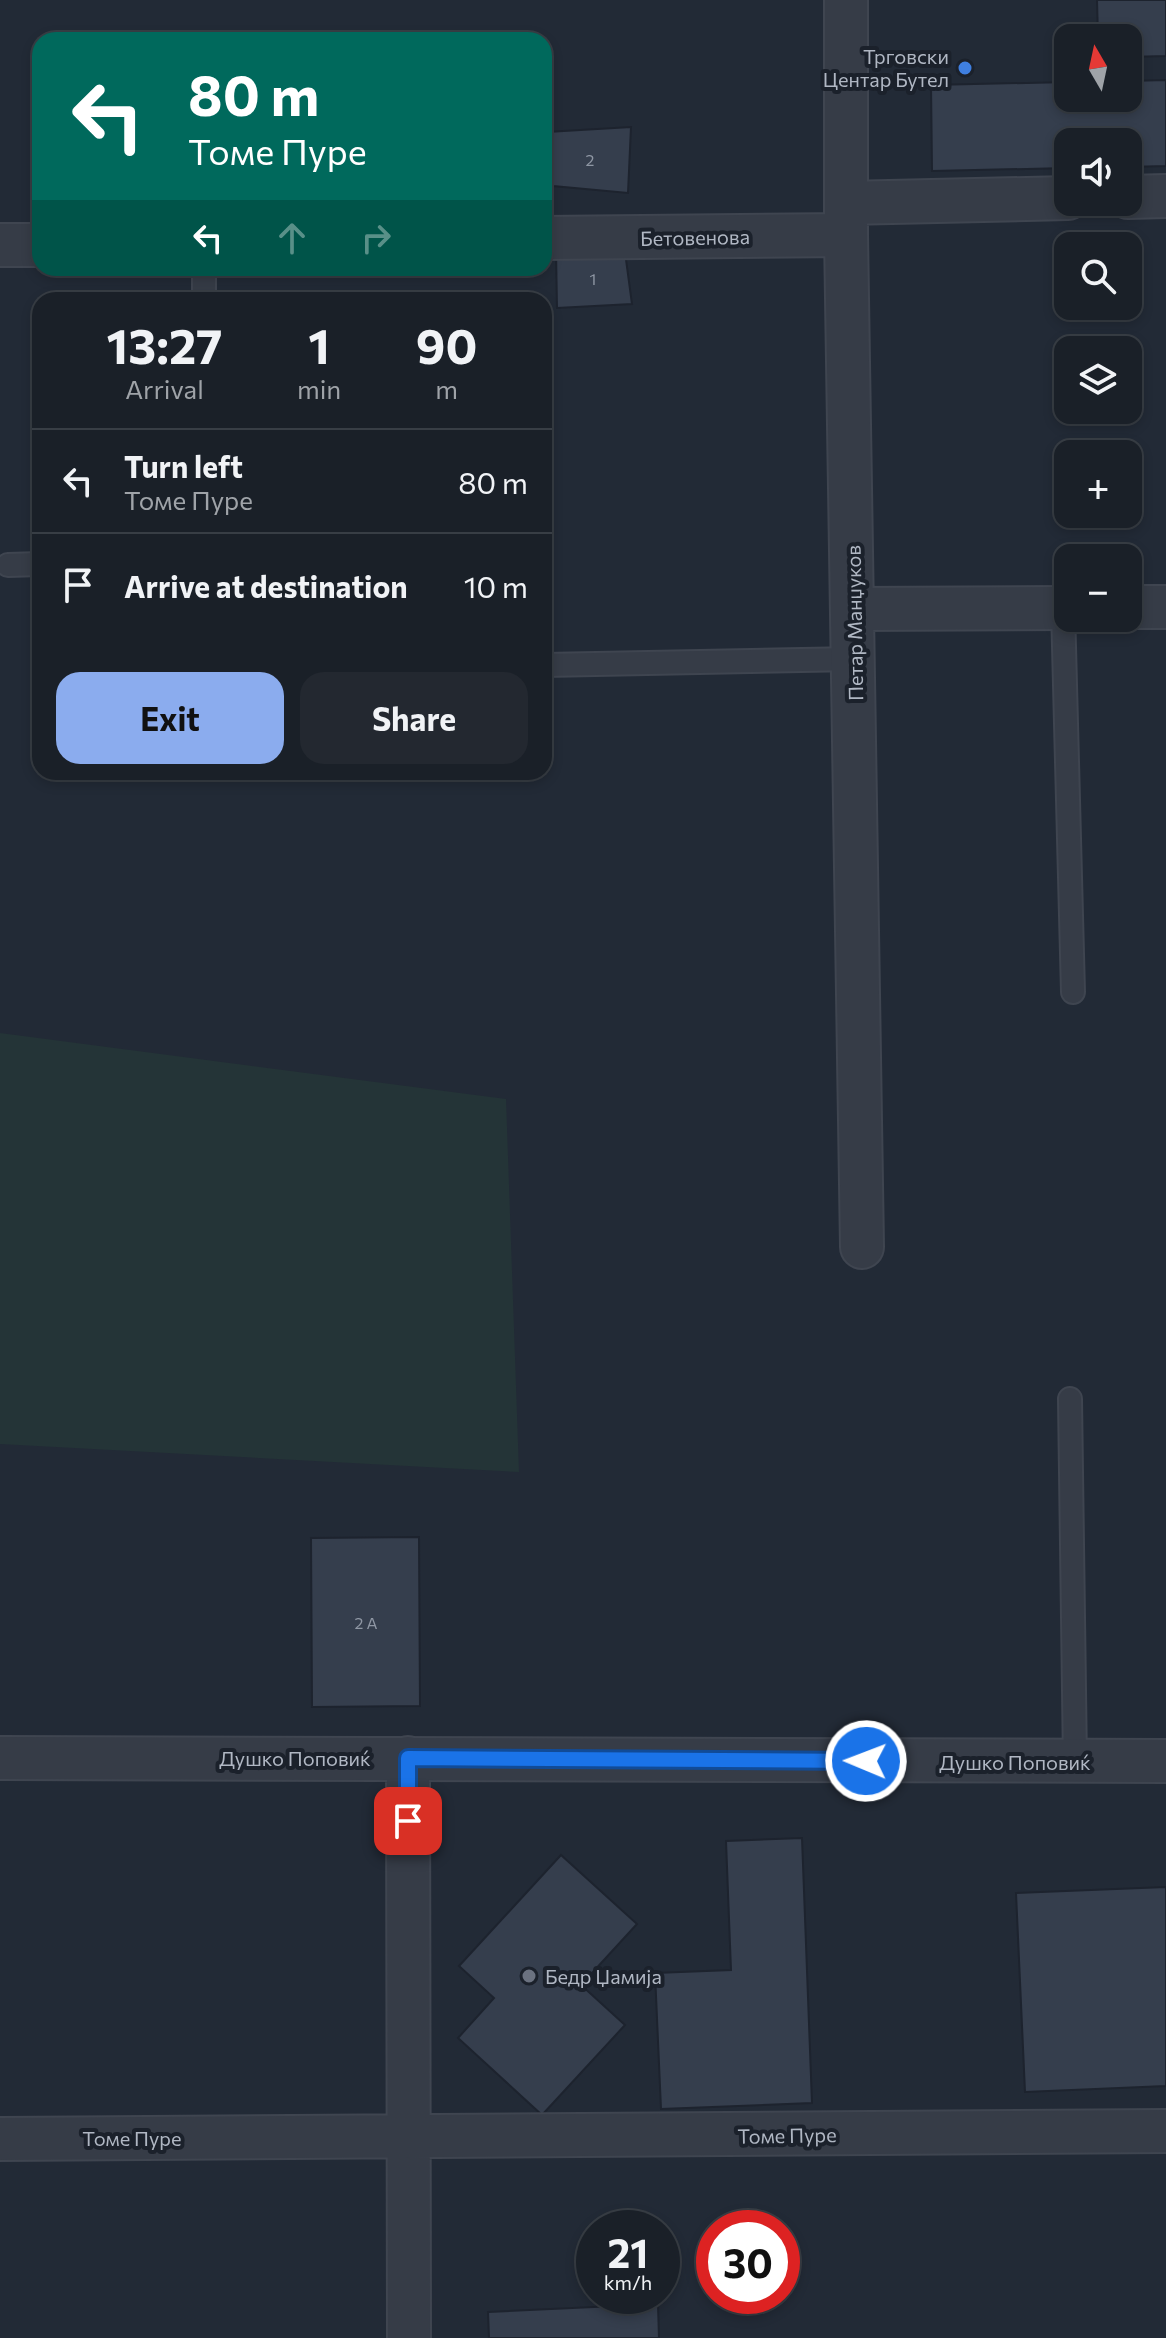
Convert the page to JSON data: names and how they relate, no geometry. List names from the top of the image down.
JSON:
{
  "streets": {
    "street": [
      "Бетовенова",
      "Петар Манџуков",
      "Душко Поповиќ",
      "Томе Пуре"
    ]
  },
  "crossings": [
    ["Бетовенова", "Петар Манџуков"]
  ],
  "places": ["Трговски Центар Бутел", "Бедр Џамија"],
  "house_numbers": ["2", "1", "2 А"],
  "north": "top",
  "page": {
    "map_buttons": ["+", "−"],
    "turn": ["80 m", "Томе Пуре"],
    "eta": [
      "13:27",
      "Arrival",
      "1",
      "min",
      "90",
      "m"
    ],
    "list": [
      {
        "name": "Turn left",
        "note": "Томе Пуре",
        "value": "80 m"
      },
      {
        "name": "Arrive at destination",
        "value": "10 m"
      }
    ],
    "buttons": ["Exit", "Share"],
    "speed": "21 km/h",
    "limit": "30"
  }
}
